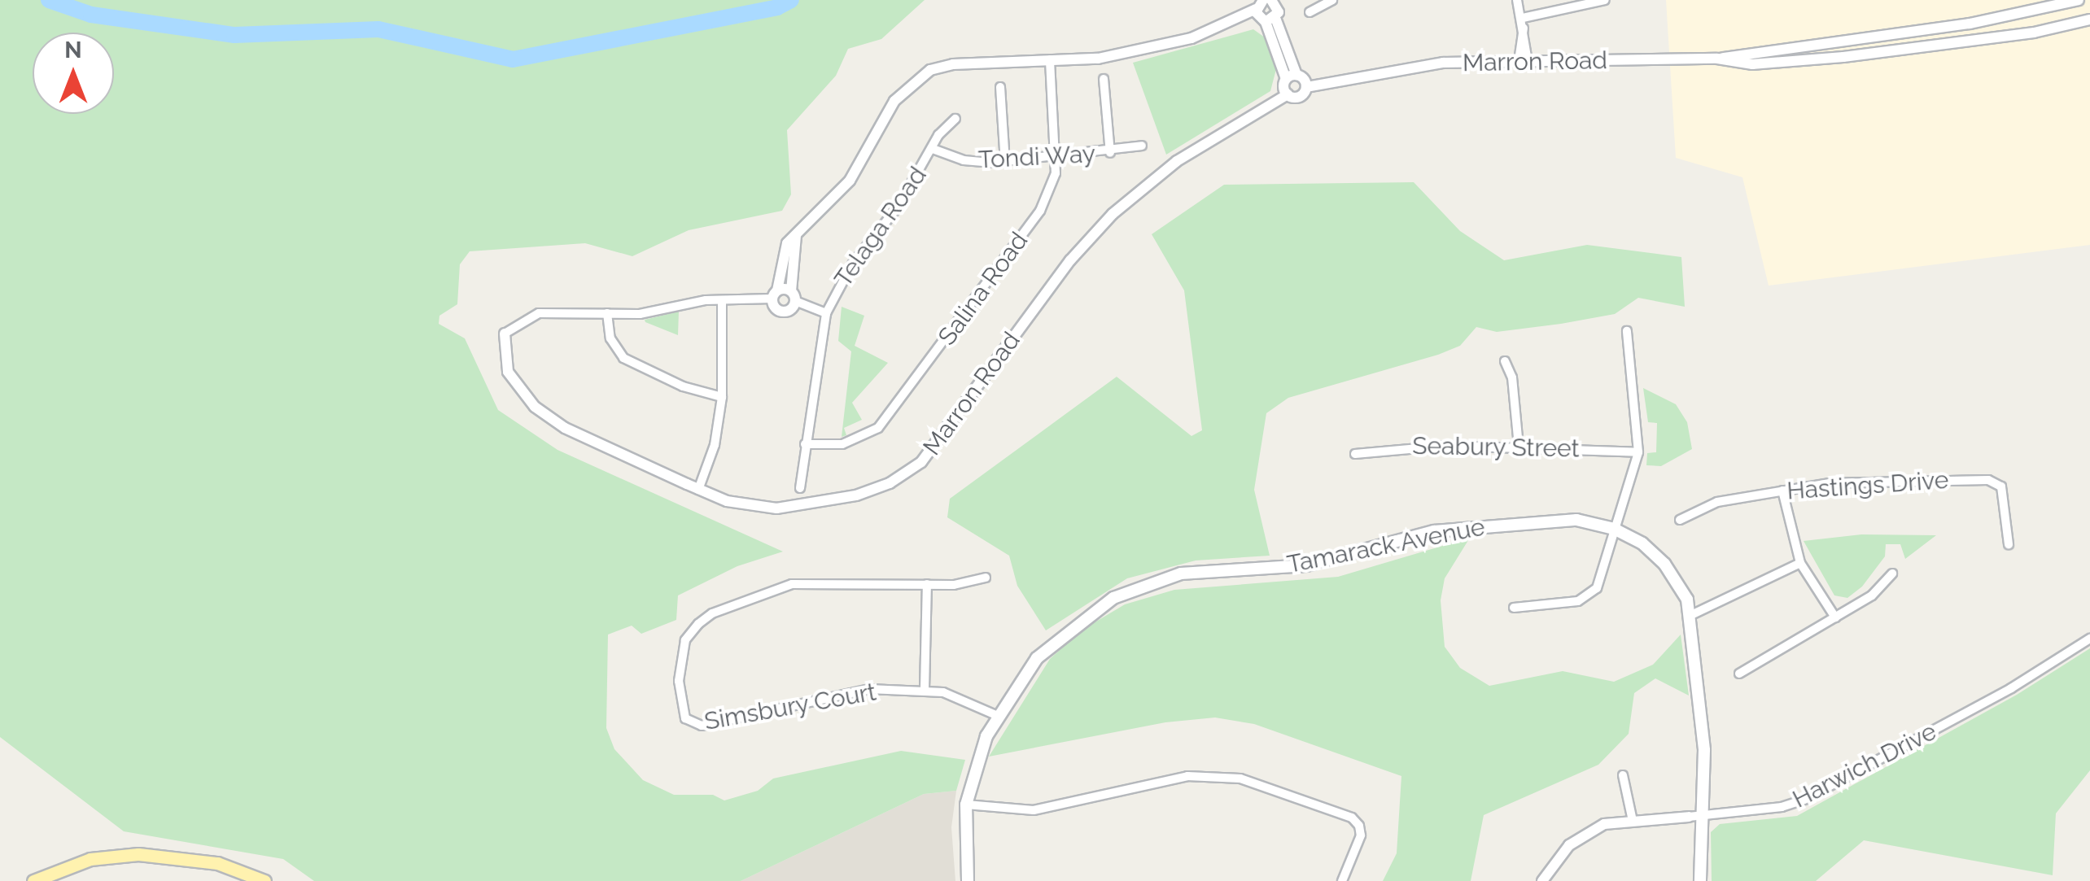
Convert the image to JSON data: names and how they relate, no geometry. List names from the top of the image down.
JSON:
{
  "streets": {
    "main road": ["Tamarack Avenue"],
    "street": [
      "Marron Road",
      "Tondi Way",
      "Telaga Road",
      "Salina Road",
      "Seabury Street",
      "Hastings Drive",
      "Simsbury Court",
      "Harwich Drive"
    ]
  },
  "crossings": [
    ["Tondi Way", "Telaga Road"],
    ["Tondi Way", "Salina Road"],
    ["Telaga Road", "Salina Road"],
    ["Tamarack Avenue", "Simsbury Court"],
    ["Tamarack Avenue", "Harwich Drive"]
  ],
  "north": "top"
}
